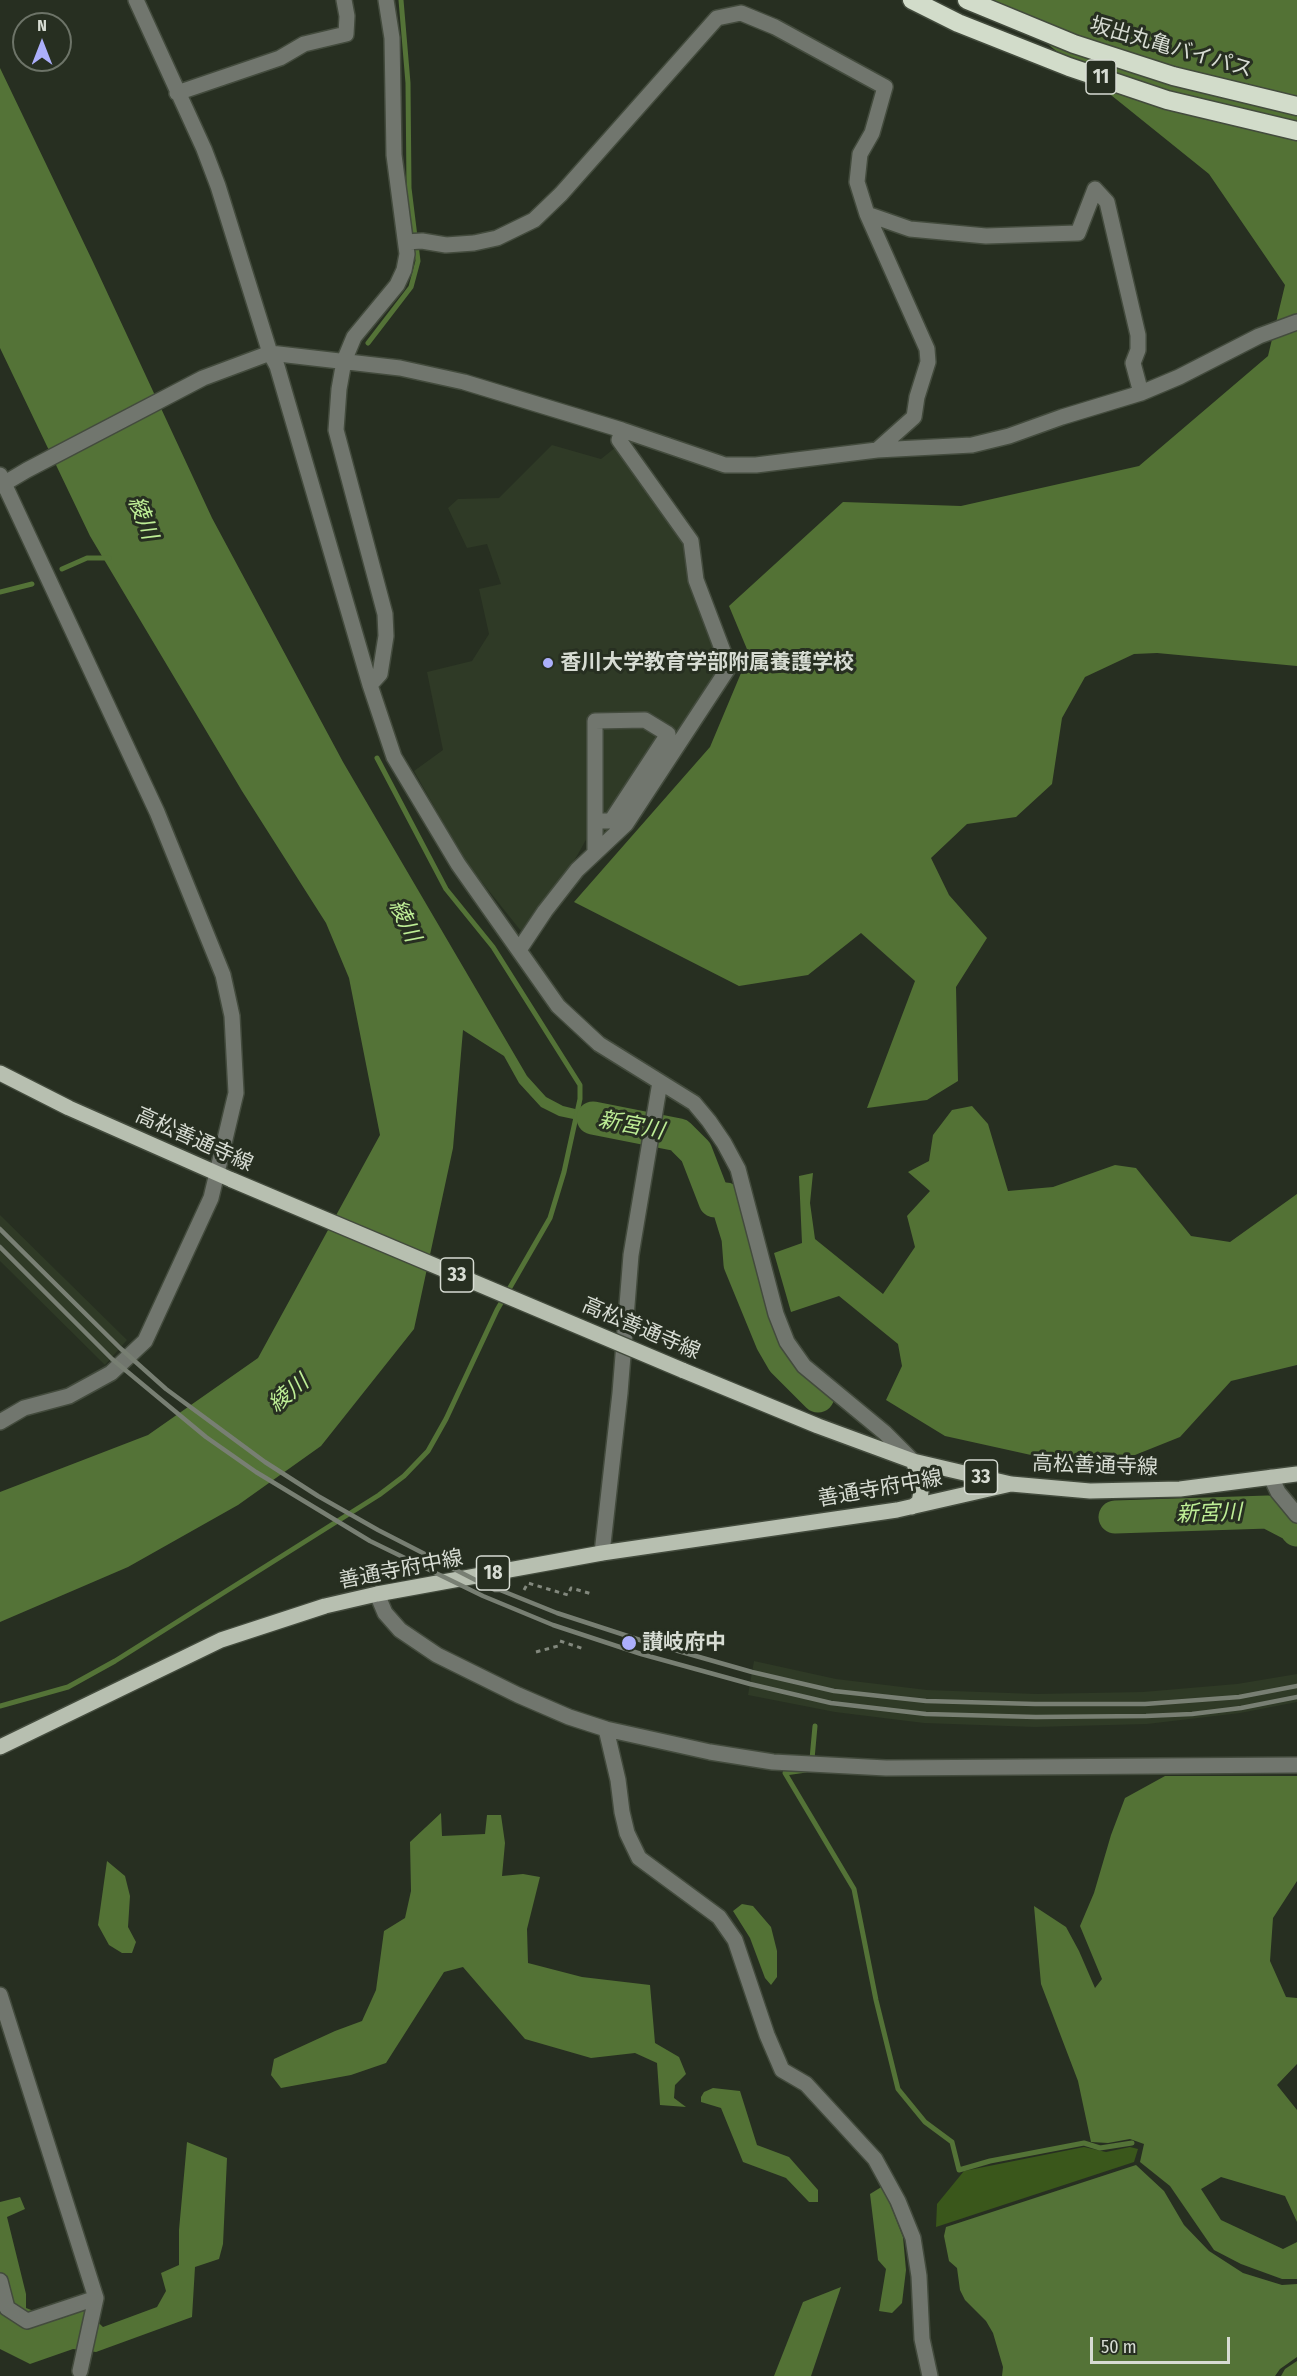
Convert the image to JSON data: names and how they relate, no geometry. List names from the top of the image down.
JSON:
{
  "streets": {
    "highway": ["坂出丸亀バイパス", "11"],
    "main road": [
      "高松善通寺線",
      "33",
      "善通寺府中線",
      "18"
    ]
  },
  "crossings": [
    ["高松善通寺線", "善通寺府中線"]
  ],
  "water": ["綾川", "新宮川"],
  "places": ["香川大学教育学部附属養護学校", "讃岐府中"],
  "scale_bar": "50 m",
  "north": "top"
}
